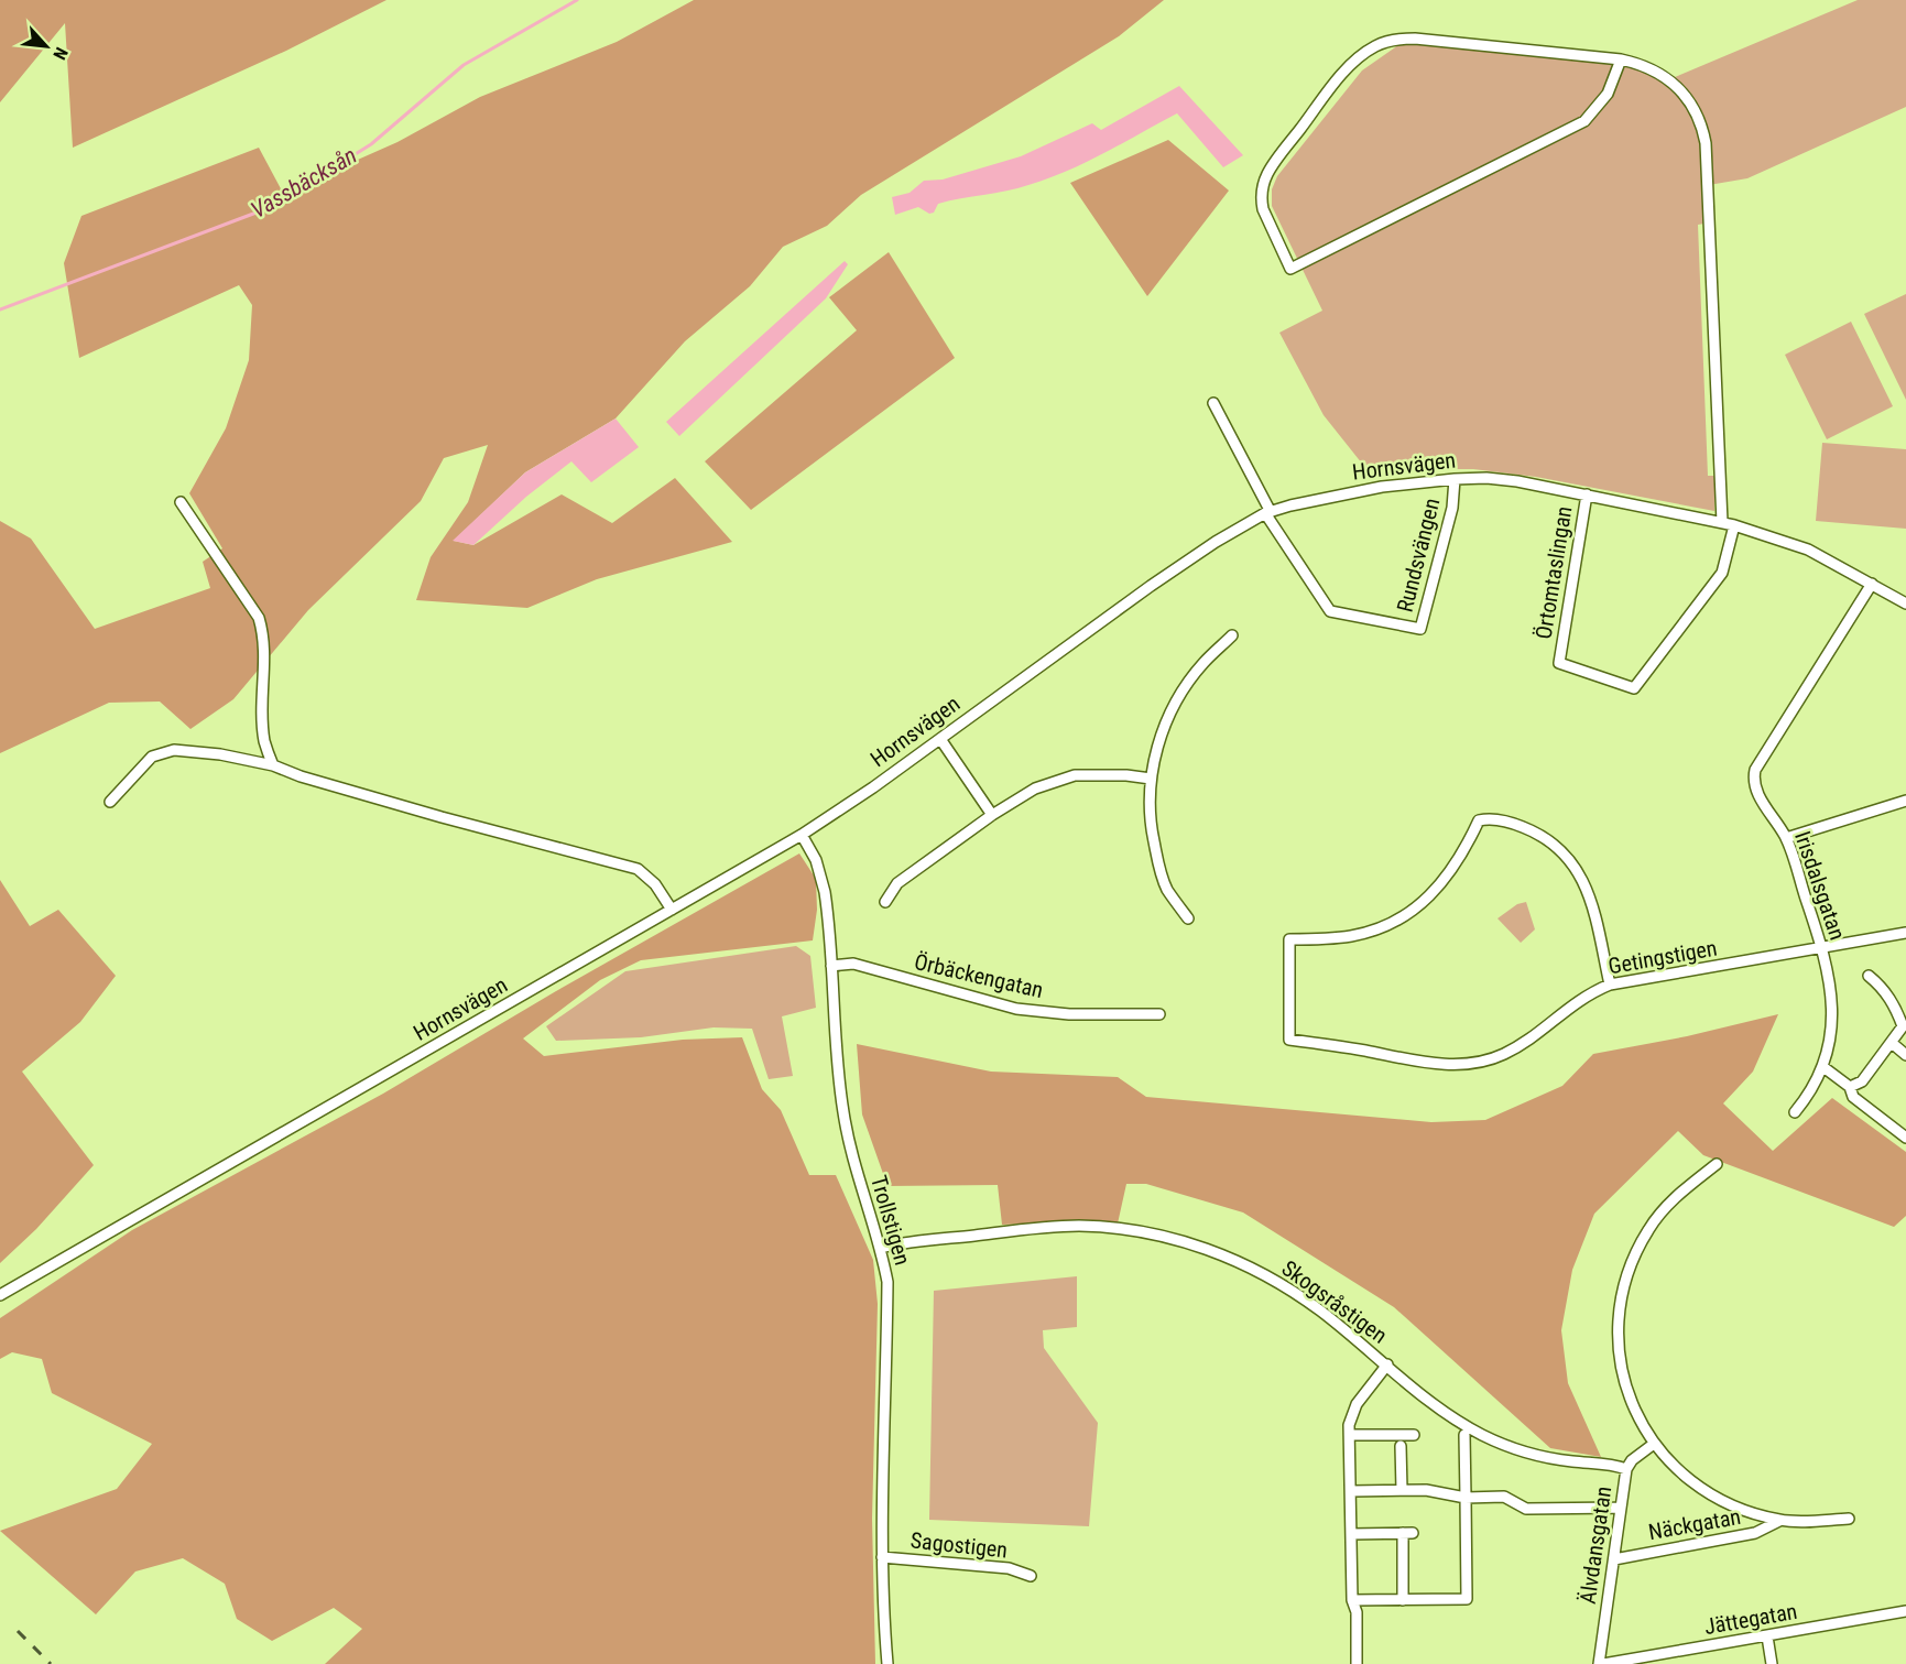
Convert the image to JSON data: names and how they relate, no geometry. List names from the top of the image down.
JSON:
{
  "streets": {
    "street": [
      "Hornsvägen",
      "Rundsvängen",
      "Örtomtaslingan",
      "Irisdalsgatan",
      "Getingstigen",
      "Örbäckengatan",
      "Trollstigen",
      "Skogsråstigen",
      "Näckgatan",
      "Sagostigen",
      "Älvdansgatan",
      "Jättegatan"
    ]
  },
  "crossings": [
    ["Hornsvägen", "Rundsvängen"],
    ["Hornsvägen", "Örtomtaslingan"],
    ["Hornsvägen", "Irisdalsgatan"],
    ["Hornsvägen", "Trollstigen"],
    ["Irisdalsgatan", "Getingstigen"],
    ["Örbäckengatan", "Trollstigen"],
    ["Trollstigen", "Skogsråstigen"],
    ["Trollstigen", "Sagostigen"],
    ["Skogsråstigen", "Älvdansgatan"],
    ["Näckgatan", "Älvdansgatan"],
    ["Älvdansgatan", "Jättegatan"]
  ],
  "water": ["Vassbäcksån"],
  "north": "bottom right"
}
